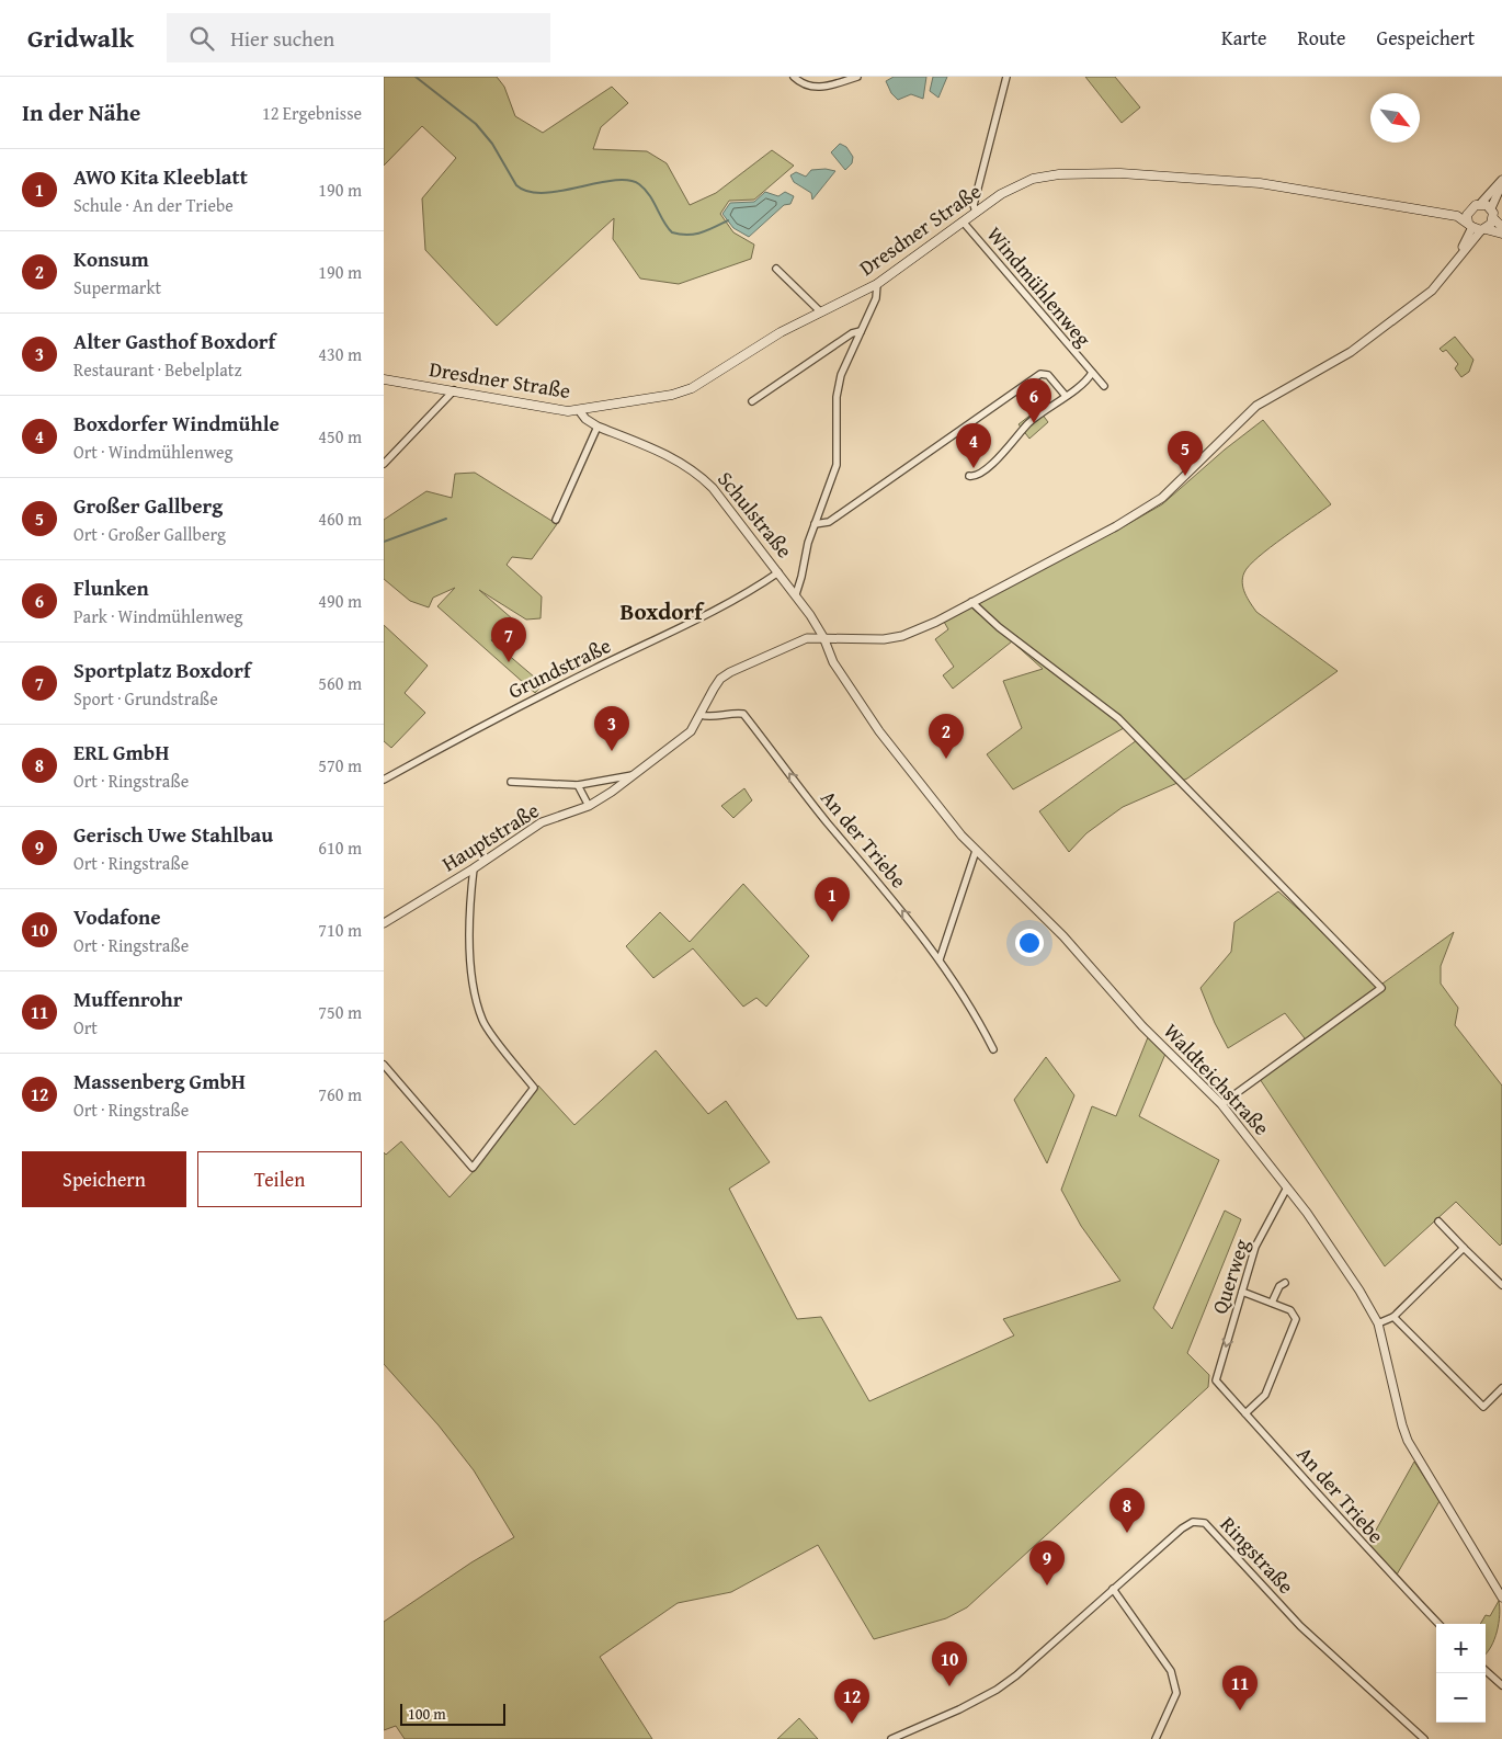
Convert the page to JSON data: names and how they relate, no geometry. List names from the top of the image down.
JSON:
{
  "streets": {
    "main road": ["Dresdner Straße"],
    "street": [
      "Windmühlenweg",
      "Schulstraße",
      "Grundstraße",
      "Hauptstraße",
      "An der Triebe",
      "Waldteichstraße",
      "Querweg",
      "Ringstraße"
    ]
  },
  "crossings": [
    ["Dresdner Straße", "Windmühlenweg"],
    ["Dresdner Straße", "Schulstraße"],
    ["Dresdner Straße", "Hauptstraße"],
    ["Schulstraße", "Grundstraße"],
    ["Schulstraße", "Hauptstraße"],
    ["Schulstraße", "Waldteichstraße"],
    ["Hauptstraße", "An der Triebe"],
    ["Hauptstraße", "Waldteichstraße"],
    ["An der Triebe", "Querweg"],
    ["Waldteichstraße", "Querweg"]
  ],
  "one_way": ["An der Triebe", "Querweg"],
  "districts": ["Boxdorf"],
  "scale_bar": "100 m",
  "north": "bottom right",
  "page": {
    "header": "Gridwalk",
    "search": "Hier suchen",
    "nav": ["Karte", "Route", "Gespeichert"],
    "heading": ["In der Nähe", "12 Ergebnisse"],
    "list": [
      {
        "mark": "1",
        "name": "AWO Kita Kleeblatt",
        "note": "Schule · An der Triebe",
        "value": "190 m"
      },
      {
        "mark": "2",
        "name": "Konsum",
        "note": "Supermarkt",
        "value": "190 m"
      },
      {
        "mark": "3",
        "name": "Alter Gasthof Boxdorf",
        "note": "Restaurant · Bebelplatz",
        "value": "430 m"
      },
      {
        "mark": "4",
        "name": "Boxdorfer Windmühle",
        "note": "Ort · Windmühlenweg",
        "value": "450 m"
      },
      {
        "mark": "5",
        "name": "Großer Gallberg",
        "note": "Ort · Großer Gallberg",
        "value": "460 m"
      },
      {
        "mark": "6",
        "name": "Flunken",
        "note": "Park · Windmühlenweg",
        "value": "490 m"
      },
      {
        "mark": "7",
        "name": "Sportplatz Boxdorf",
        "note": "Sport · Grundstraße",
        "value": "560 m"
      },
      {
        "mark": "8",
        "name": "ERL GmbH",
        "note": "Ort · Ringstraße",
        "value": "570 m"
      },
      {
        "mark": "9",
        "name": "Gerisch Uwe Stahlbau",
        "note": "Ort · Ringstraße",
        "value": "610 m"
      },
      {
        "mark": "10",
        "name": "Vodafone",
        "note": "Ort · Ringstraße",
        "value": "710 m"
      },
      {
        "mark": "11",
        "name": "Muffenrohr",
        "note": "Ort",
        "value": "750 m"
      },
      {
        "mark": "12",
        "name": "Massenberg GmbH",
        "note": "Ort · Ringstraße",
        "value": "760 m"
      }
    ],
    "pins": [
      "6",
      "4",
      "5",
      "7",
      "3",
      "2",
      "1",
      "8",
      "9",
      "10",
      "11",
      "12"
    ],
    "buttons": ["Speichern", "Teilen"],
    "map_buttons": ["+", "−"],
    "scale": "100 m"
  }
}
